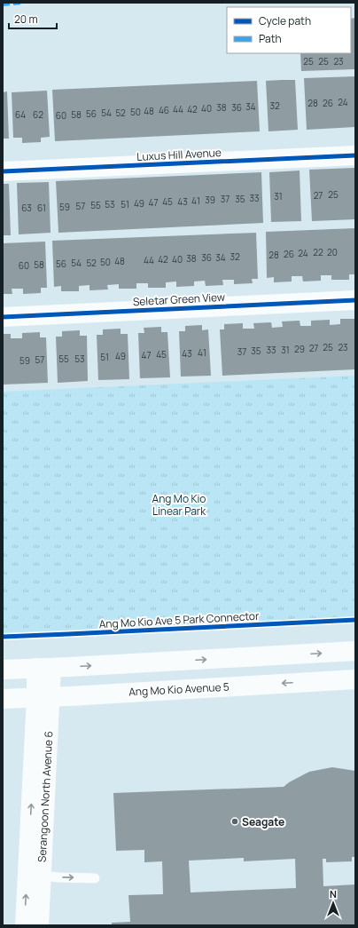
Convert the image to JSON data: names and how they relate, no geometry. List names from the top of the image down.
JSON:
{
  "streets": {
    "street": [
      "Luxus Hill Avenue",
      "Seletar Green View",
      "Ang Mo Kio Avenue 5",
      "Serangoon North Avenue 6"
    ],
    "cycle path": ["Ang Mo Kio Ave 5 Park Connector"]
  },
  "crossings": [
    ["Ang Mo Kio Avenue 5", "Serangoon North Avenue 6"]
  ],
  "parks": ["Ang Mo Kio Linear Park"],
  "places": ["Seagate"],
  "house_numbers": [
    "25",
    "25",
    "23",
    "24",
    "28",
    "26",
    "32",
    "34",
    "38",
    "36",
    "40",
    "44",
    "42",
    "46",
    "48",
    "50",
    "54",
    "52",
    "56",
    "64",
    "62",
    "58",
    "60",
    "25",
    "27",
    "31",
    "33",
    "37",
    "35",
    "39",
    "41",
    "45",
    "43",
    "47",
    "49",
    "53",
    "51",
    "55",
    "57",
    "59",
    "63",
    "61",
    "22",
    "20",
    "24",
    "26",
    "28",
    "32",
    "36",
    "34",
    "38",
    "42",
    "40",
    "44",
    "48",
    "50",
    "54",
    "52",
    "56",
    "58",
    "60",
    "25",
    "23",
    "27",
    "29",
    "33",
    "31",
    "35",
    "37",
    "41",
    "43",
    "45",
    "47",
    "49",
    "51",
    "55",
    "53",
    "57",
    "59"
  ],
  "legend": ["Cycle path", "Path"],
  "scale_bar": "20 m",
  "north": "top"
}
